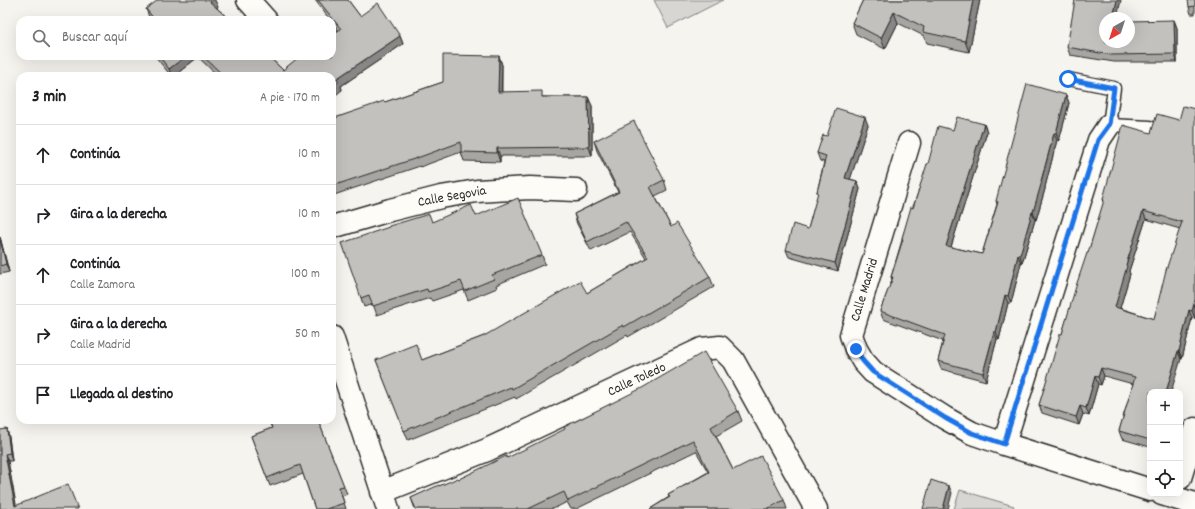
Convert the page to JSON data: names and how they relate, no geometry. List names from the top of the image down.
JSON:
{
  "streets": {
    "street": ["Calle Segovia", "Calle Madrid", "Calle Toledo"]
  },
  "north": "bottom left",
  "page": {
    "search": "Buscar aquí",
    "heading": ["3 min", "A pie · 170 m"],
    "list": [
      ["Continúa", "10 m"],
      ["Gira a la derecha", "10 m"],
      ["Continúa", "Calle Zamora", "100 m"],
      ["Gira a la derecha", "Calle Madrid", "50 m"],
      "Llegada al destino"
    ],
    "map_buttons": ["+", "−"]
  }
}
